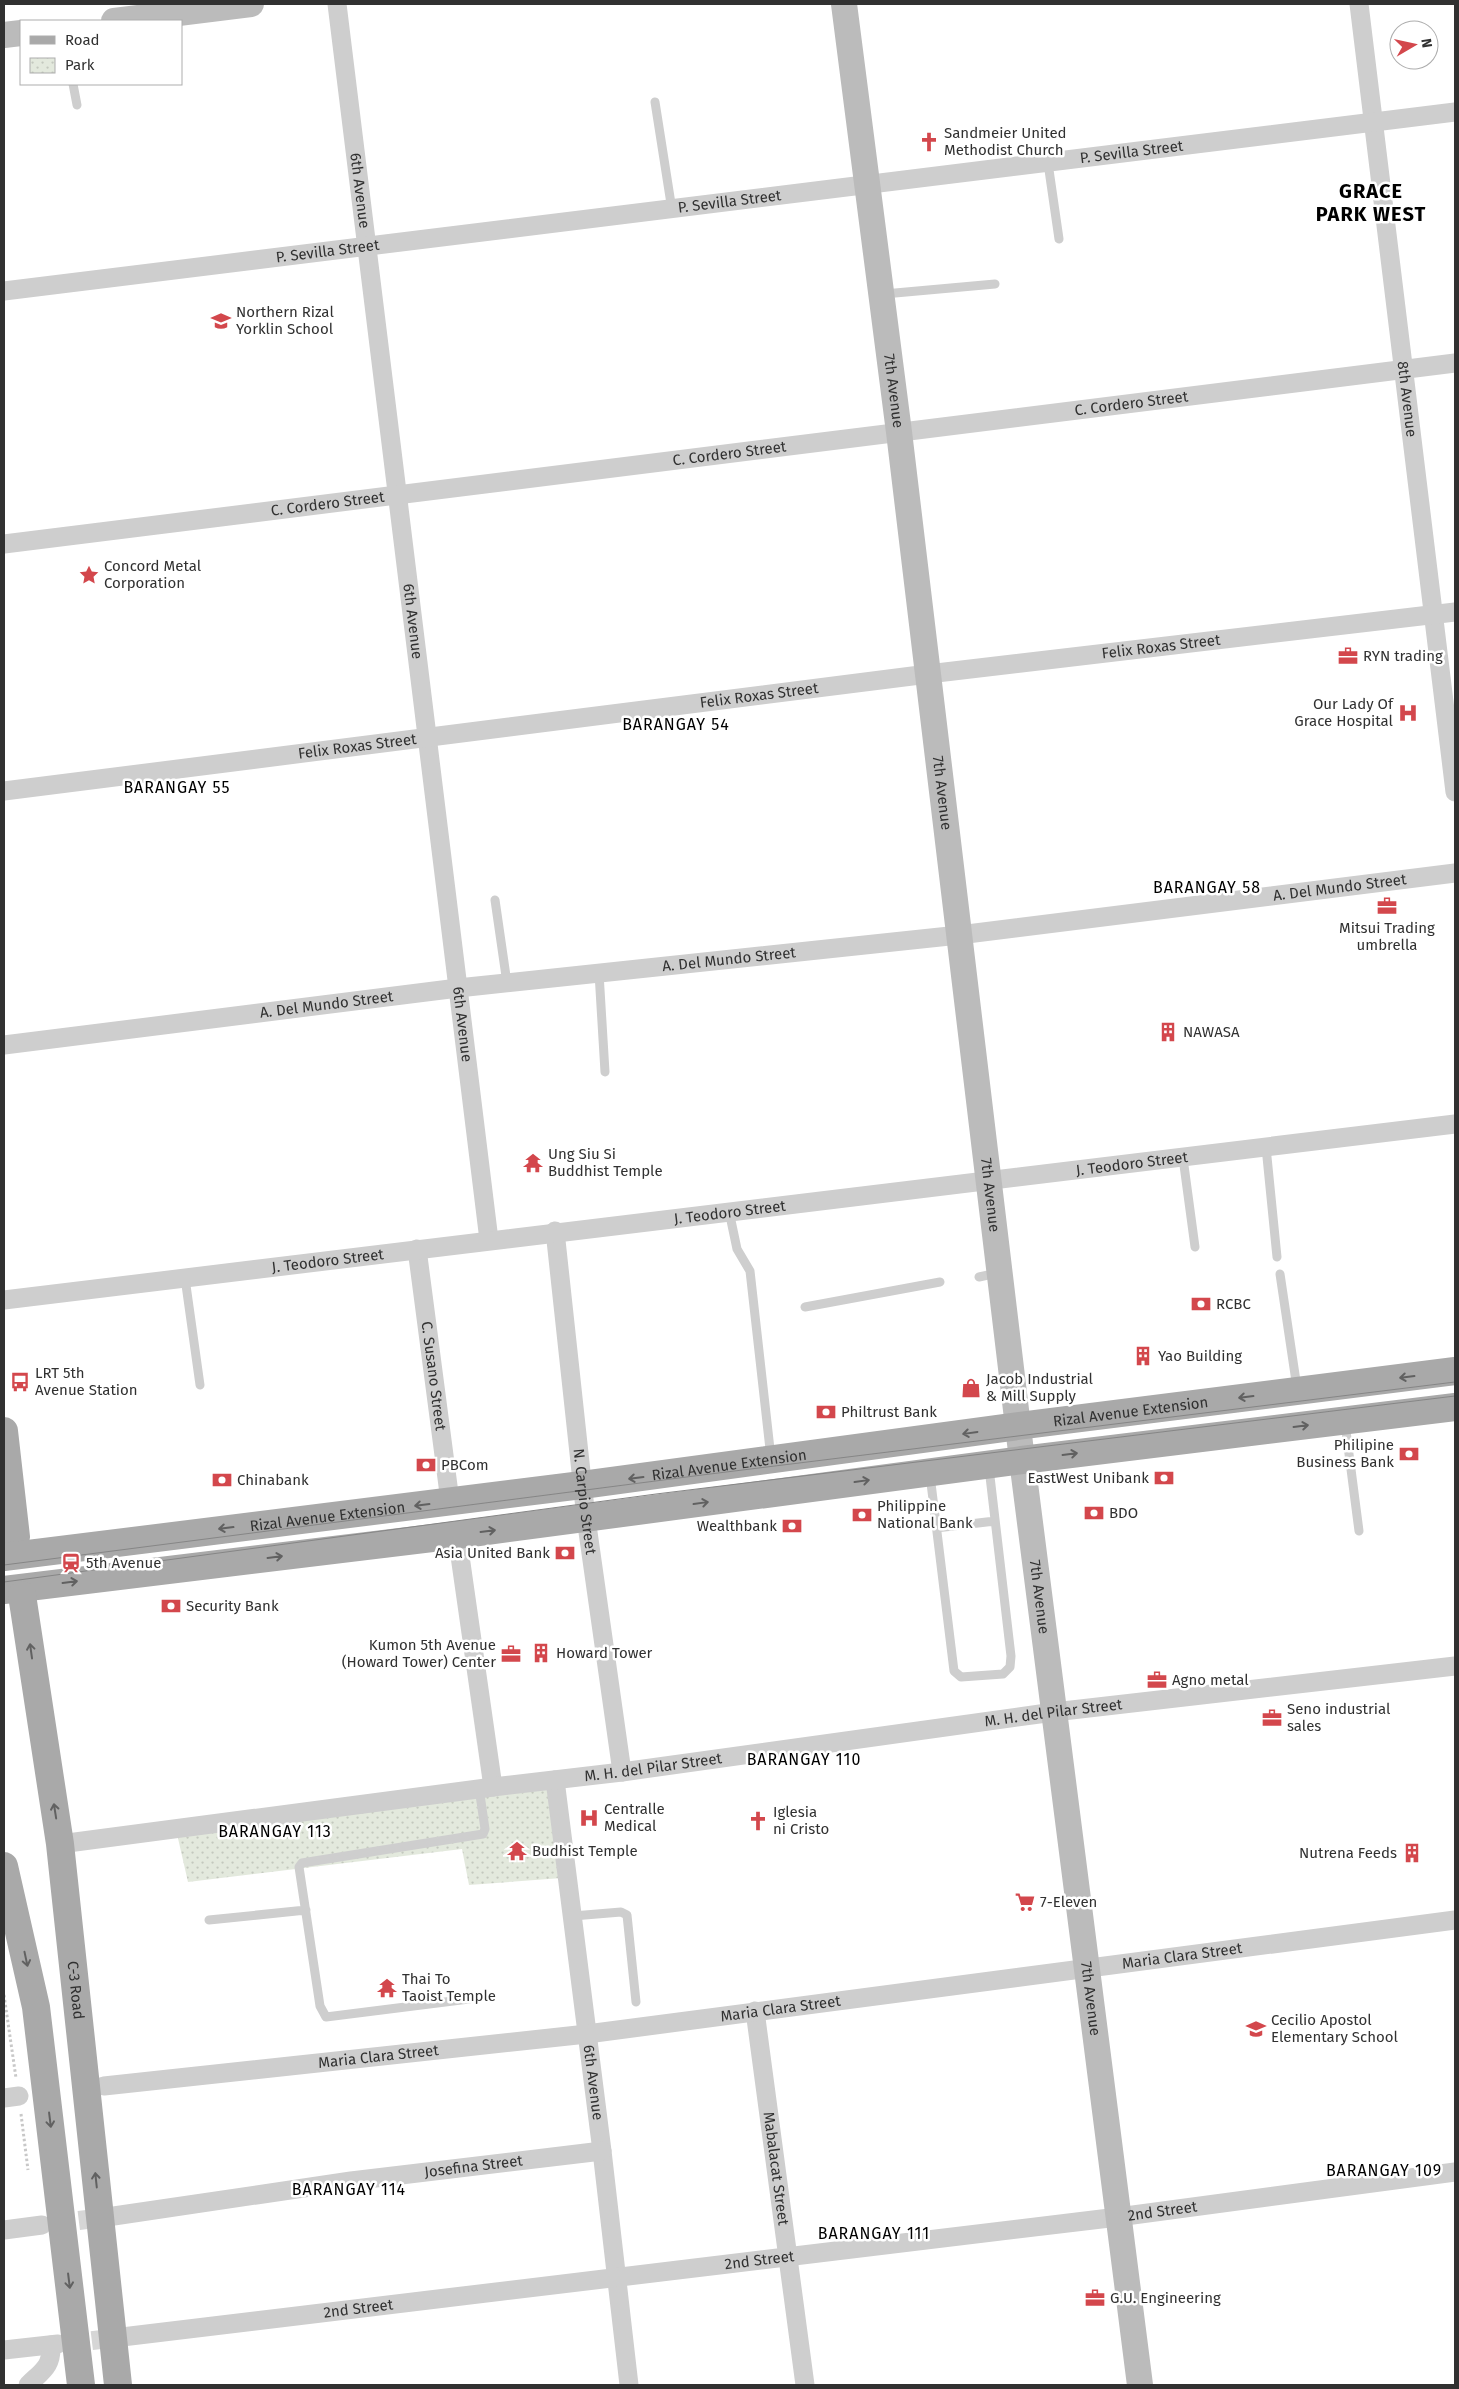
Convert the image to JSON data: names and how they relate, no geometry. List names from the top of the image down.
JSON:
{
  "streets": {
    "main road": ["Rizal Avenue Extension", "C-3 Road"],
    "street": [
      "P. Sevilla Street",
      "6th Avenue",
      "7th Avenue",
      "8th Avenue",
      "C. Cordero Street",
      "Felix Roxas Street",
      "A. Del Mundo Street",
      "J. Teodoro Street",
      "C. Susano Street",
      "N. Carpio Street",
      "M. H. del Pilar Street",
      "Maria Clara Street",
      "Josefina Street",
      "Mabalacat Street",
      "2nd Street"
    ]
  },
  "crossings": [
    ["P. Sevilla Street", "6th Avenue"],
    ["P. Sevilla Street", "7th Avenue"],
    ["P. Sevilla Street", "8th Avenue"],
    ["6th Avenue", "C. Cordero Street"],
    ["6th Avenue", "Felix Roxas Street"],
    ["6th Avenue", "A. Del Mundo Street"],
    ["6th Avenue", "J. Teodoro Street"],
    ["6th Avenue", "M. H. del Pilar Street"],
    ["6th Avenue", "Maria Clara Street"],
    ["6th Avenue", "Josefina Street"],
    ["6th Avenue", "2nd Street"],
    ["7th Avenue", "C. Cordero Street"],
    ["7th Avenue", "Felix Roxas Street"],
    ["7th Avenue", "A. Del Mundo Street"],
    ["7th Avenue", "J. Teodoro Street"],
    ["7th Avenue", "Rizal Avenue Extension"],
    ["7th Avenue", "M. H. del Pilar Street"],
    ["7th Avenue", "Maria Clara Street"],
    ["7th Avenue", "2nd Street"],
    ["8th Avenue", "C. Cordero Street"],
    ["8th Avenue", "Felix Roxas Street"],
    ["J. Teodoro Street", "C. Susano Street"],
    ["J. Teodoro Street", "N. Carpio Street"],
    ["C. Susano Street", "Rizal Avenue Extension"],
    ["Rizal Avenue Extension", "N. Carpio Street"],
    ["N. Carpio Street", "M. H. del Pilar Street"],
    ["M. H. del Pilar Street", "C-3 Road"],
    ["Maria Clara Street", "Mabalacat Street"],
    ["Mabalacat Street", "2nd Street"]
  ],
  "districts": [
    "GRACE PARK WEST",
    "BARANGAY 54",
    "BARANGAY 55",
    "BARANGAY 58",
    "BARANGAY 110",
    "BARANGAY 113",
    "BARANGAY 109",
    "BARANGAY 114",
    "BARANGAY 111"
  ],
  "places": {
    "church": ["Sandmeier United Methodist Church", "Iglesia ni Cristo"],
    "school or university": ["Northern Rizal Yorklin School", "Cecilio Apostol Elementary School"],
    "place": ["Concord Metal Corporation"],
    "office": [
      "RYN trading",
      "Mitsui Trading umbrella",
      "Kumon 5th Avenue (Howard Tower) Center",
      "Agno metal",
      "Seno industrial sales",
      "G.U. Engineering"
    ],
    "hospital": ["Our Lady Of Grace Hospital", "Centralle Medical"],
    "building": [
      "NAWASA",
      "Yao Building",
      "Howard Tower",
      "Nutrena Feeds"
    ],
    "temple": ["Ung Siu Si Buddhist Temple", "Budhist Temple", "Thai To Taoist Temple"],
    "bank": [
      "RCBC",
      "Philtrust Bank",
      "Philipine Business Bank",
      "PBCom",
      "EastWest Unibank",
      "Chinabank",
      "BDO",
      "Philippine National Bank",
      "Wealthbank",
      "Asia United Bank",
      "Security Bank"
    ],
    "bus stop": ["LRT 5th Avenue Station"],
    "shop": ["Jacob Industrial & Mill Supply"],
    "station": ["5th Avenue"],
    "supermarket": ["7-Eleven"]
  },
  "legend": ["Road", "Park"],
  "north": "right"
}
